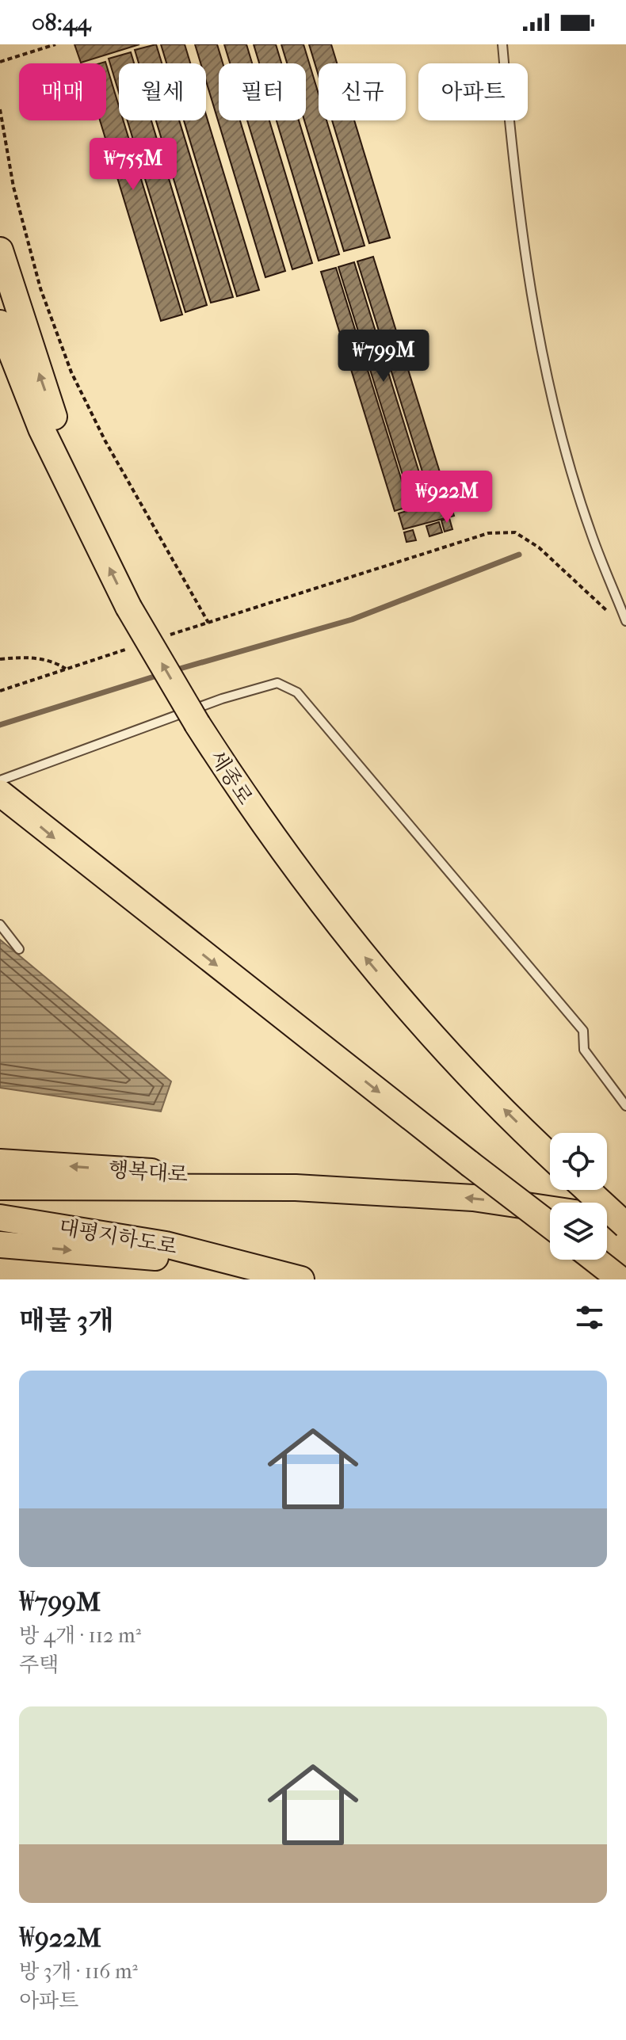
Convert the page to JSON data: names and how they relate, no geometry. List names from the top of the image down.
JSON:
{
  "streets": {
    "highway": ["세종로", "행복대로", "대평지하도로"]
  },
  "crossings": [
    ["행복대로", "대평지하도로"]
  ],
  "page": {
    "status": "08:44",
    "chip": [
      "매매",
      "월세",
      "필터",
      "신규",
      "아파트"
    ],
    "price": ["₩755M", "₩799M", "₩922M"],
    "heading": "매물 3개",
    "list": [
      {
        "name": "₩799M",
        "note": "방 4개 · 112 m² · 주택"
      },
      {
        "name": "₩922M",
        "note": "방 3개 · 116 m² · 아파트"
      }
    ]
  }
}
